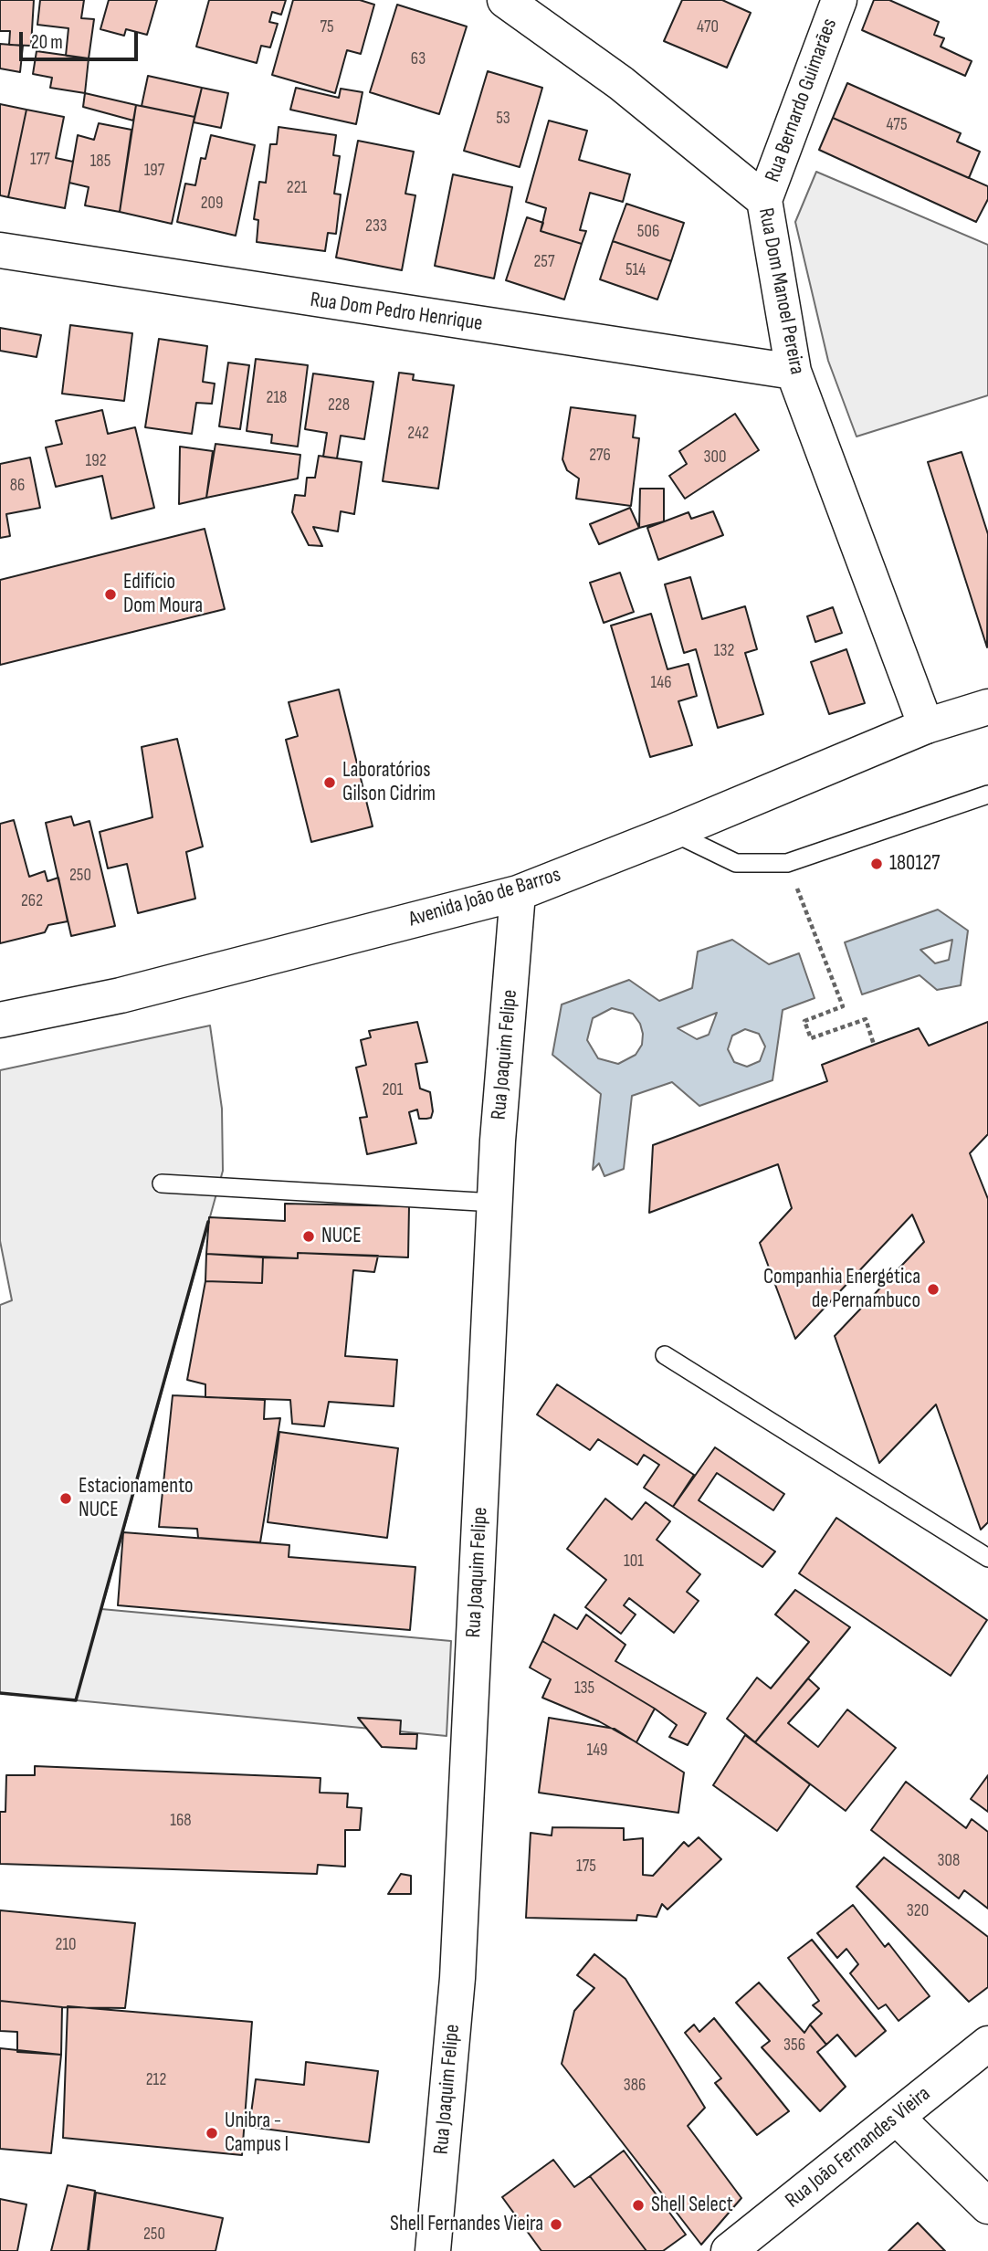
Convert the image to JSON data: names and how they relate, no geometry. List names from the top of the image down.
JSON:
{
  "streets": {
    "main road": [
      "Rua Bernardo Guimarães",
      "Rua Dom Manoel Pereira",
      "Rua Dom Pedro Henrique",
      "Avenida João de Barros",
      "Rua Joaquim Felipe",
      "Rua João Fernandes Vieira"
    ]
  },
  "crossings": [
    ["Rua Bernardo Guimarães", "Rua Dom Manoel Pereira"],
    ["Rua Dom Manoel Pereira", "Rua Dom Pedro Henrique"],
    ["Rua Dom Manoel Pereira", "Avenida João de Barros"],
    ["Avenida João de Barros", "Rua Joaquim Felipe"]
  ],
  "places": [
    "Edifício Dom Moura",
    "Laboratórios Gilson Cidrim",
    "180127",
    "NUCE",
    "Companhia Energética de Pernambuco",
    "Estacionamento NUCE",
    "Unibra - Campus I",
    "Shell Select",
    "Shell Fernandes Vieira"
  ],
  "house_numbers": [
    "75",
    "470",
    "63",
    "53",
    "475",
    "177",
    "185",
    "197",
    "221",
    "209",
    "233",
    "506",
    "257",
    "514",
    "218",
    "228",
    "242",
    "276",
    "300",
    "192",
    "86",
    "132",
    "146",
    "250",
    "262",
    "201",
    "101",
    "135",
    "149",
    "168",
    "308",
    "175",
    "320",
    "210",
    "356",
    "212",
    "386",
    "250"
  ],
  "scale_bar": "20 m"
}
